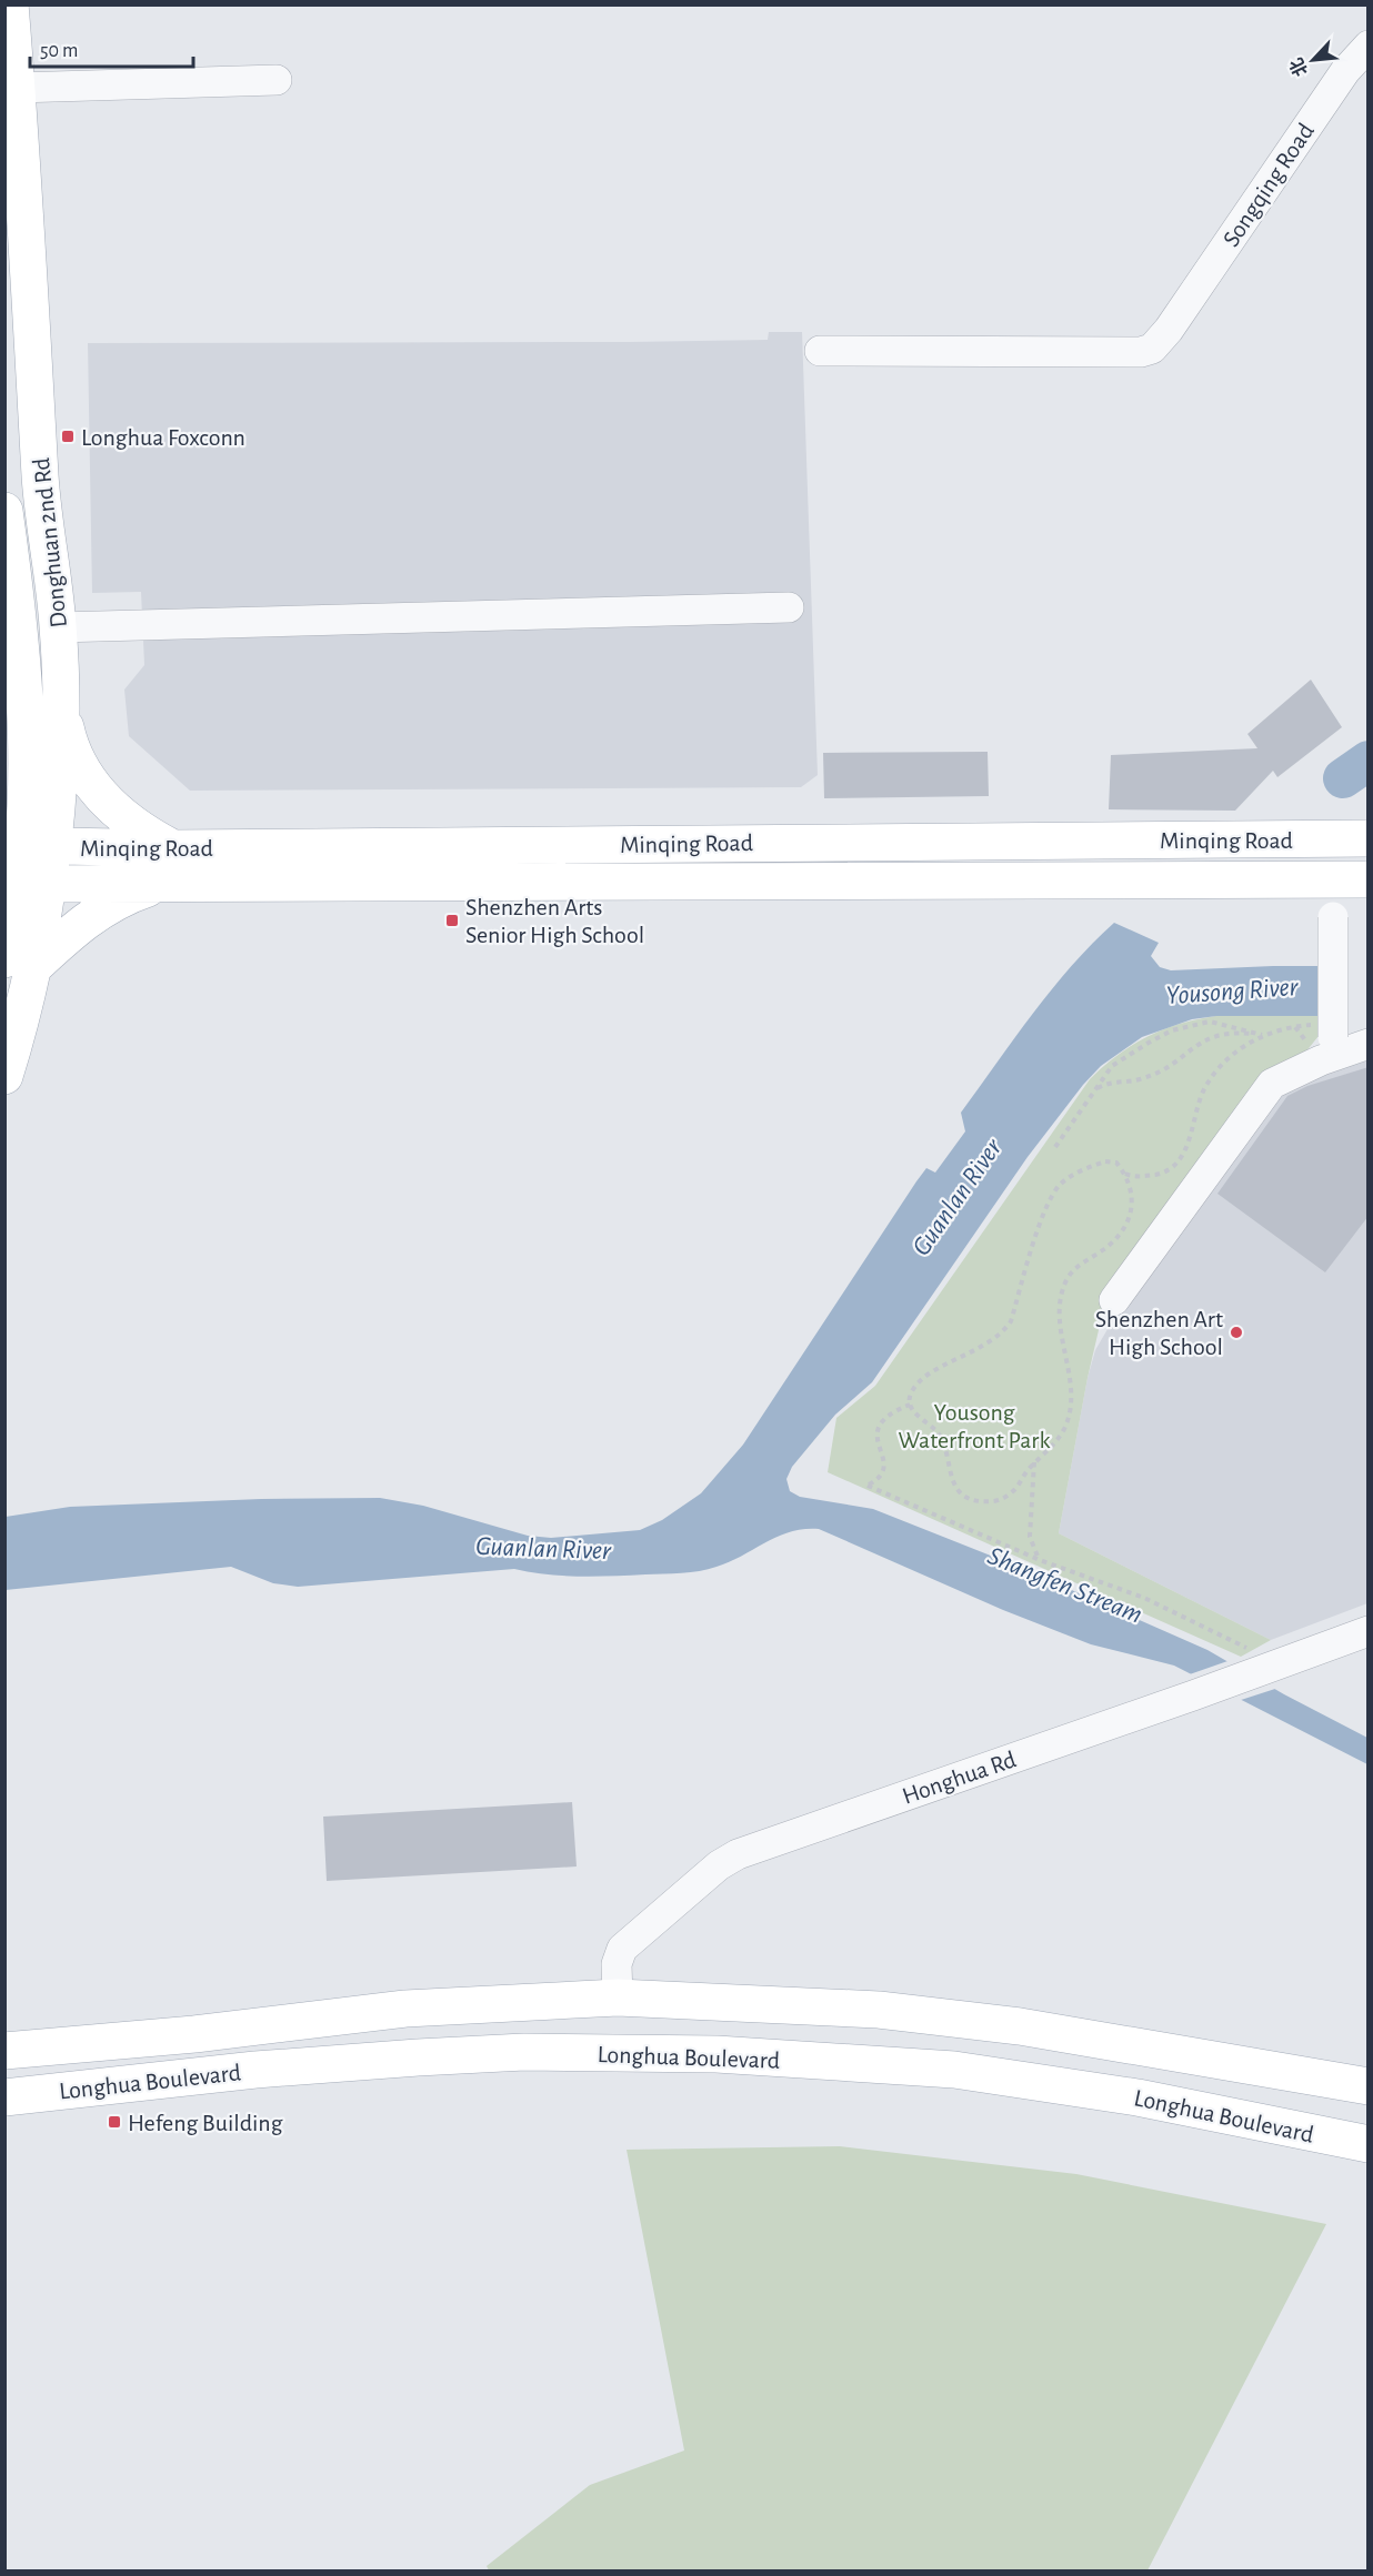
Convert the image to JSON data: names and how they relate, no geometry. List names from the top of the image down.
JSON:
{
  "streets": {
    "main road": ["Donghuan 2nd Rd", "Minqing Road", "Longhua Boulevard"],
    "street": ["Songqing Road", "Honghua Rd"]
  },
  "crossings": [
    ["Donghuan 2nd Rd", "Minqing Road"],
    ["Honghua Rd", "Longhua Boulevard"]
  ],
  "water": ["Yousong River", "Guanlan River", "Shangfen Stream"],
  "parks": ["Yousong Waterfront Park"],
  "places": {
    "transit": ["Longhua Foxconn", "Shenzhen Arts Senior High School", "Hefeng Building"],
    "other": ["Shenzhen Art High School"]
  },
  "scale_bar": "50 m",
  "north": "bottom left"
}
